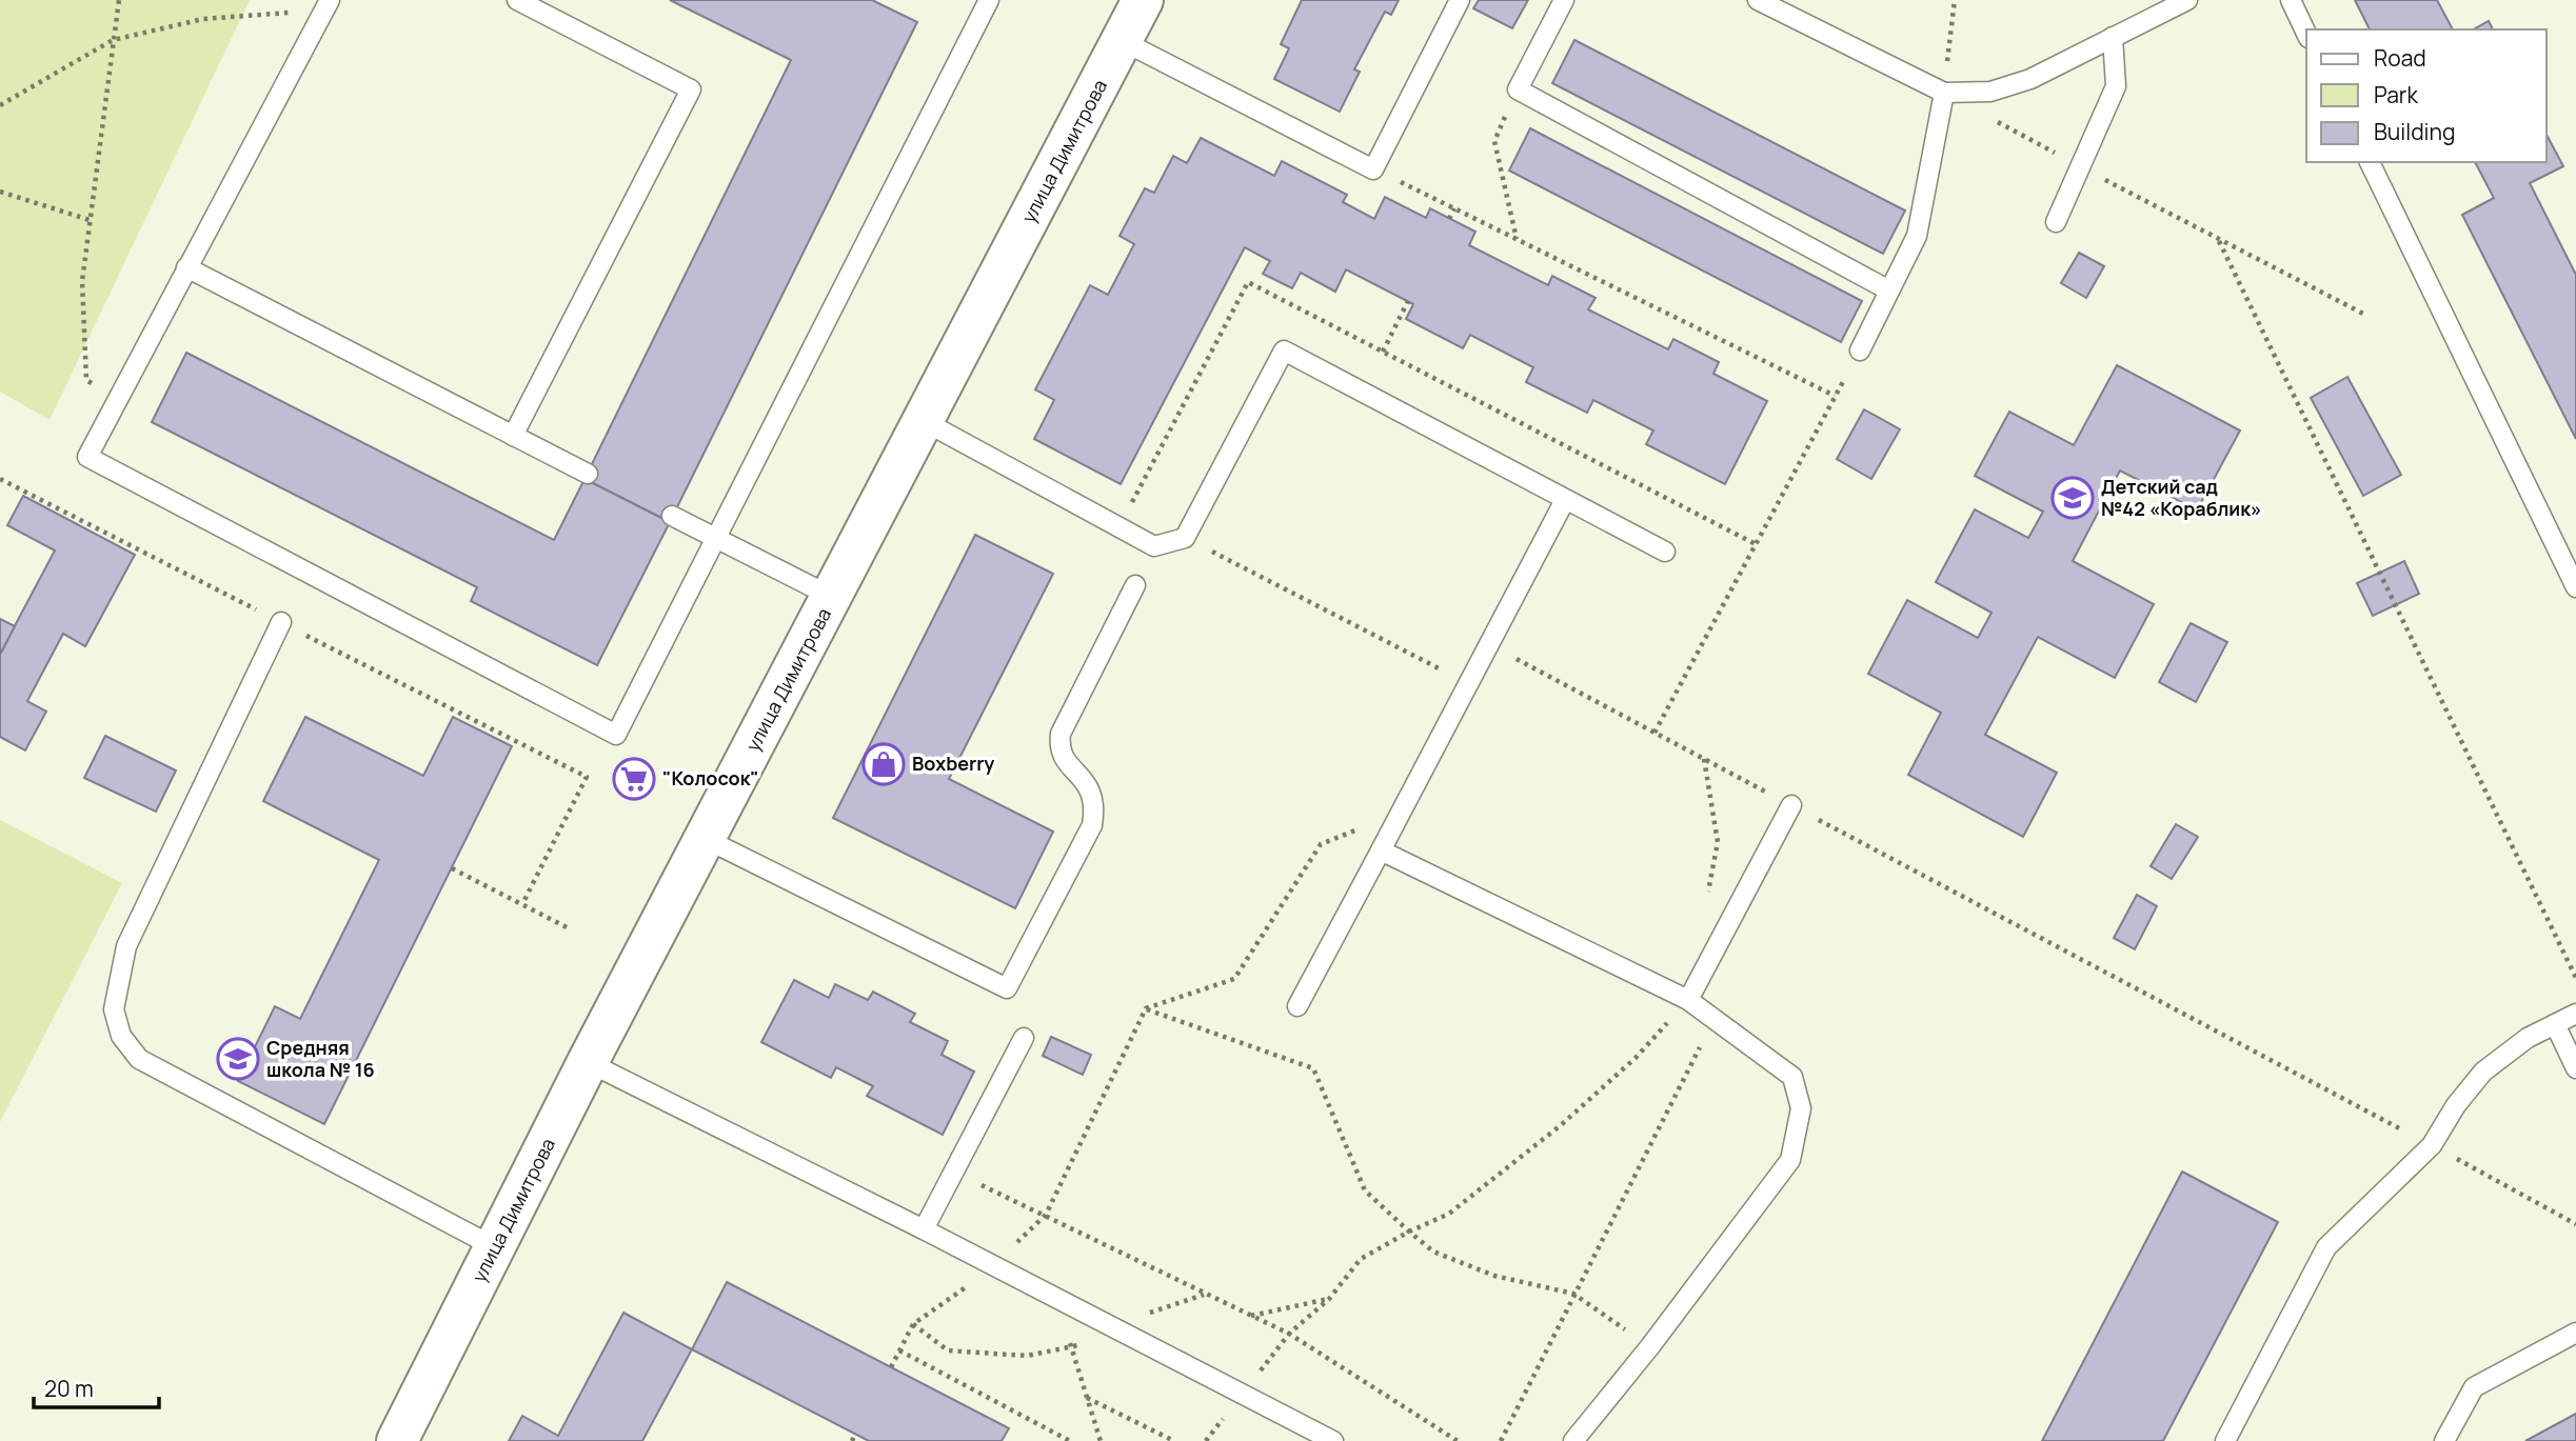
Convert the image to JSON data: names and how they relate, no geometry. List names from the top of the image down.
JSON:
{
  "streets": {
    "street": ["улица Димитрова"]
  },
  "places": {
    "school or university": ["Детский сад №42 «Кораблик»", "Средняя школа № 16"],
    "shop": ["Boxberry"],
    "supermarket": ["\"Колосок\""]
  },
  "legend": ["Road", "Park", "Building"],
  "scale_bar": "20 m"
}
